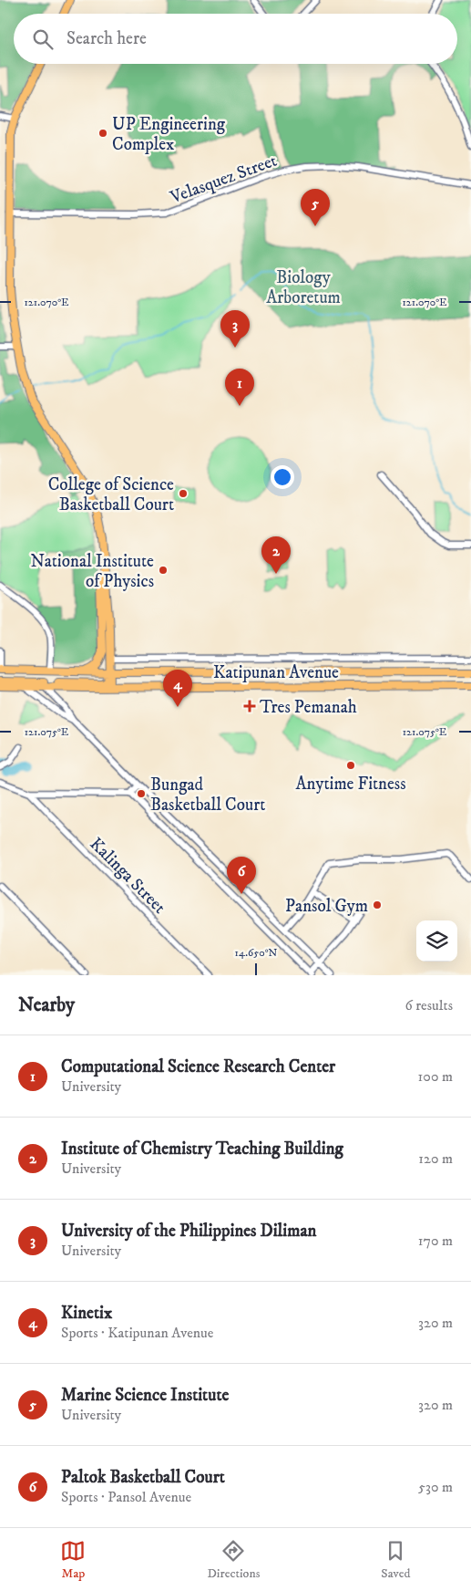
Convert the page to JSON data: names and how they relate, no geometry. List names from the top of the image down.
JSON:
{
  "streets": {
    "main road": ["Katipunan Avenue"],
    "street": ["Velasquez Street", "Kalinga Street"]
  },
  "parks": ["Biology Arboretum"],
  "places": {
    "other": [
      "UP Engineering Complex",
      "College of Science Basketball Court",
      "National Institute of Physics",
      "Anytime Fitness",
      "Bungad Basketball Court",
      "Pansol Gym"
    ],
    "health": ["Tres Pemanah"]
  },
  "page": {
    "search": "Search here",
    "pins": [
      "5",
      "3",
      "1",
      "2",
      "4",
      "6"
    ],
    "heading": ["Nearby", "6 results"],
    "list": [
      {
        "mark": "1",
        "name": "Computational Science Research Center",
        "note": "University",
        "value": "100 m"
      },
      {
        "mark": "2",
        "name": "Institute of Chemistry Teaching Building",
        "note": "University",
        "value": "120 m"
      },
      {
        "mark": "3",
        "name": "University of the Philippines Diliman",
        "note": "University",
        "value": "170 m"
      },
      {
        "mark": "4",
        "name": "Kinetix",
        "note": "Sports · Katipunan Avenue",
        "value": "320 m"
      },
      {
        "mark": "5",
        "name": "Marine Science Institute",
        "note": "University",
        "value": "320 m"
      },
      {
        "mark": "6",
        "name": "Paltok Basketball Court",
        "note": "Sports · Pansol Avenue",
        "value": "530 m"
      }
    ],
    "nav": ["Map", "Directions", "Saved"]
  },
  "coordinates": ["121.070°E", "121.075°E", "14.650°N"]
}
